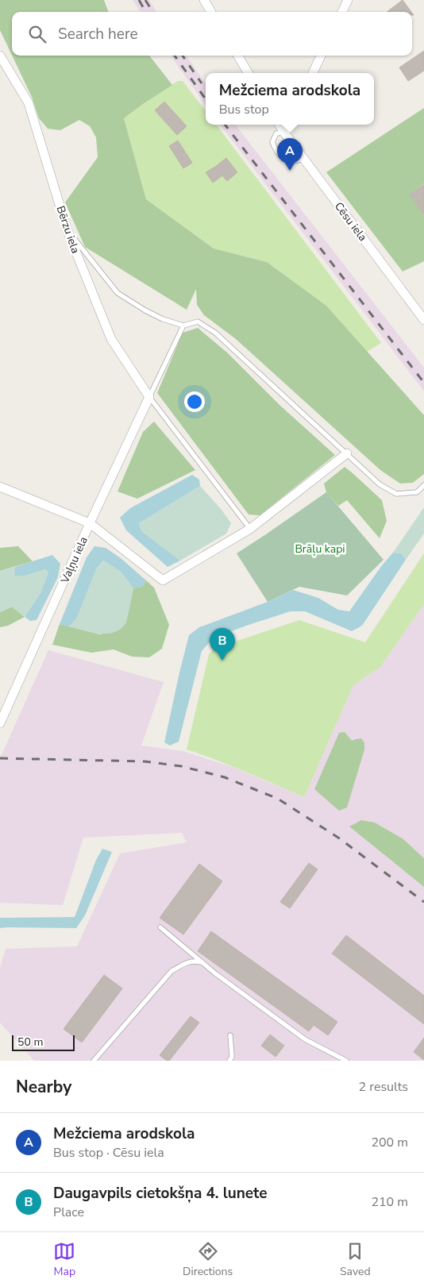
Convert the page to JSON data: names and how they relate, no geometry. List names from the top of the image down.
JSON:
{
  "streets": {
    "street": ["Cēsu iela", "Bērzu iela", "Vaļņu iela"]
  },
  "crossings": [
    ["Bērzu iela", "Vaļņu iela"]
  ],
  "parks": ["Brāļu kapi"],
  "scale_bar": "50 m",
  "page": {
    "search": "Search here",
    "popup": ["Mežciema arodskola", "Bus stop"],
    "pins": ["A", "B"],
    "scale": "50 m",
    "heading": ["Nearby", "2 results"],
    "list": [
      {
        "mark": "A",
        "name": "Mežciema arodskola",
        "note": "Bus stop · Cēsu iela",
        "value": "200 m"
      },
      {
        "mark": "B",
        "name": "Daugavpils cietokšņa 4. lunete",
        "note": "Place",
        "value": "210 m"
      }
    ],
    "nav": ["Map", "Directions", "Saved"]
  }
}
